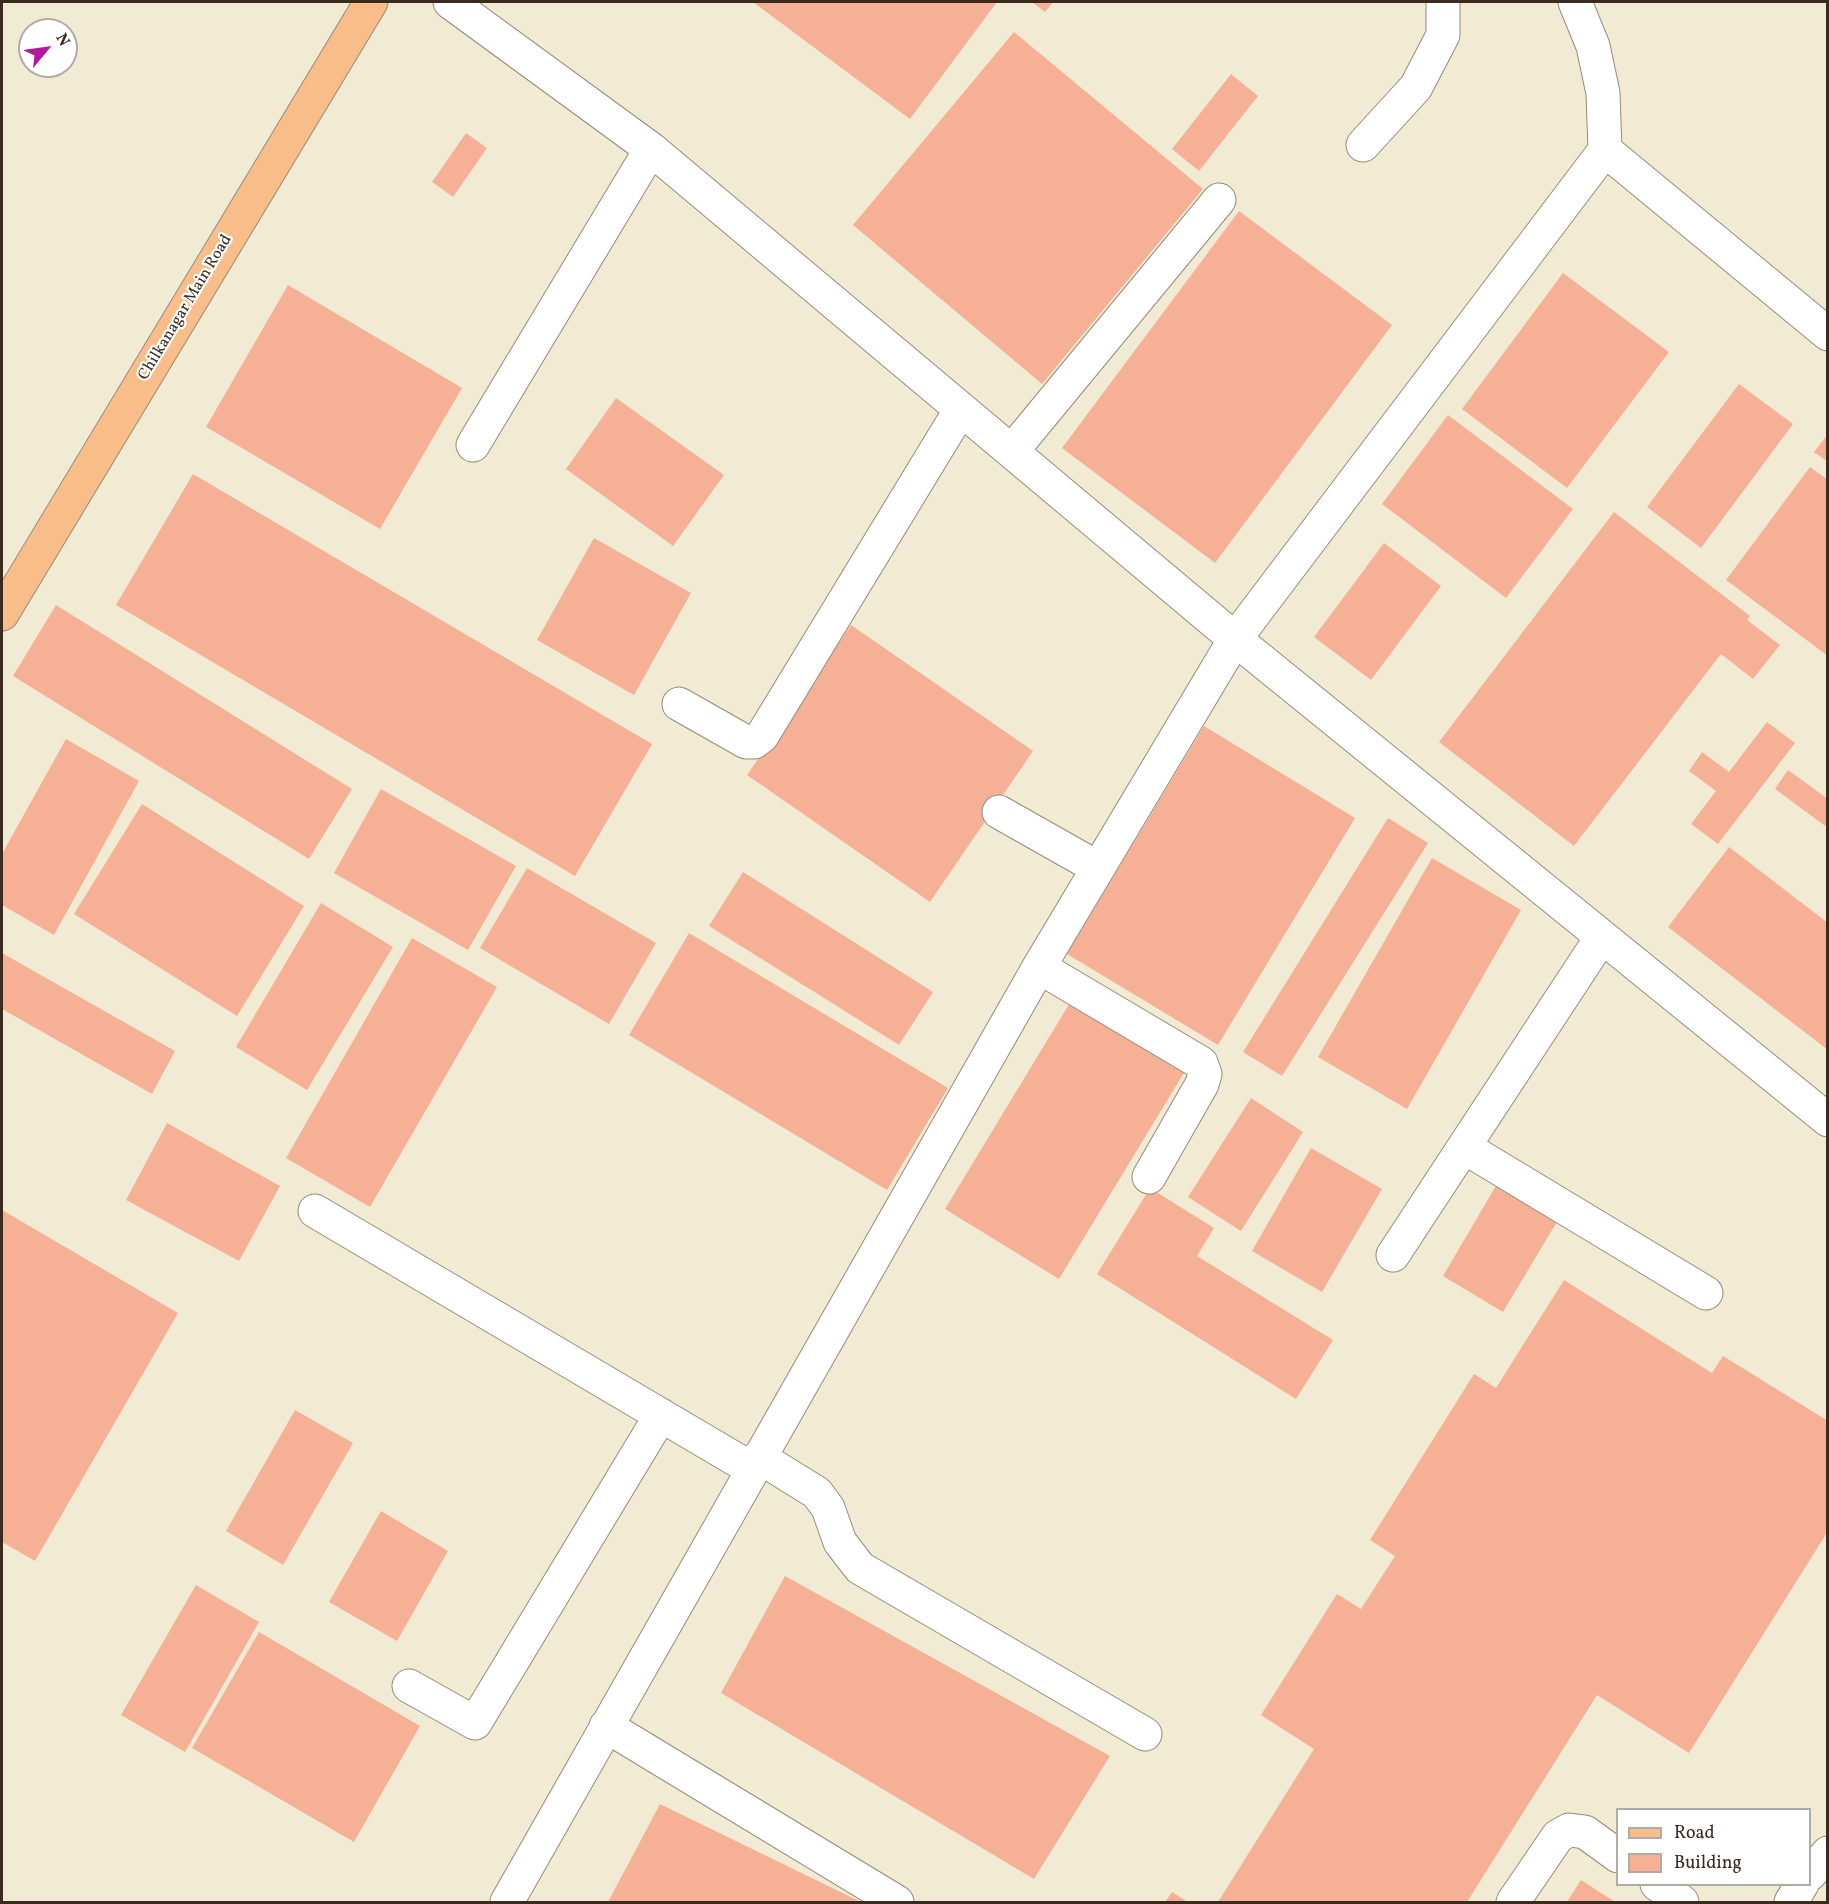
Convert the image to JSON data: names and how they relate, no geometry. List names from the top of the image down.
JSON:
{
  "streets": {
    "main road": ["Chilkanagar Main Road"]
  },
  "legend": ["Road", "Building"],
  "north": "top right"
}
